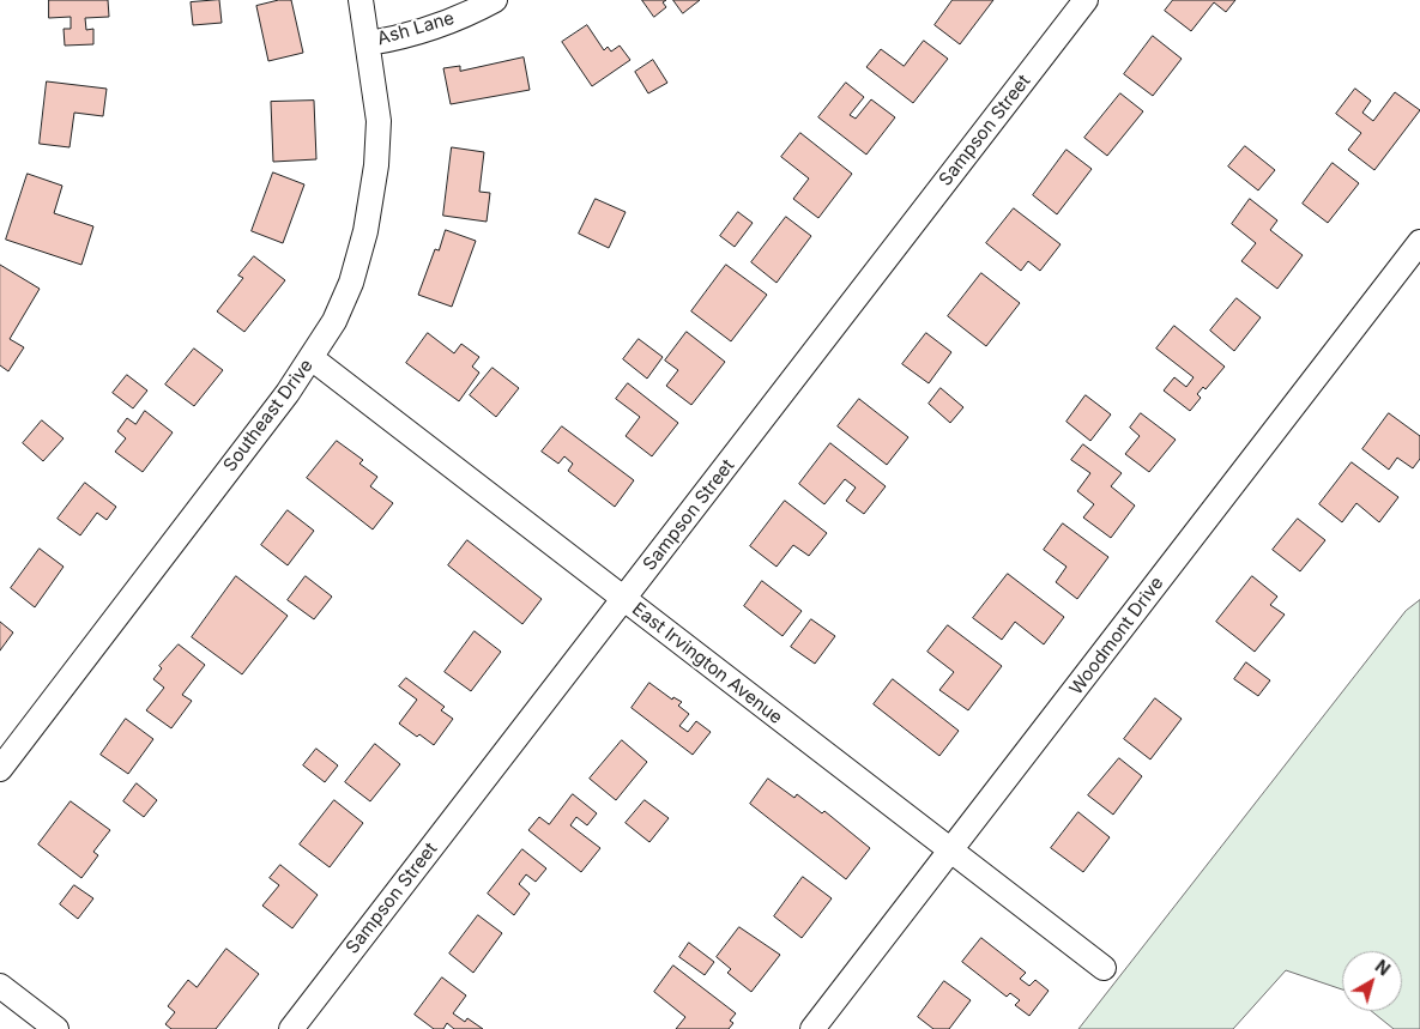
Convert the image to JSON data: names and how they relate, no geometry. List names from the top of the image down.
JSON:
{
  "streets": {
    "street": [
      "Ash Lane",
      "Sampson Street",
      "Southeast Drive",
      "Woodmont Drive",
      "East Irvington Avenue"
    ]
  },
  "crossings": [
    ["Ash Lane", "Southeast Drive"],
    ["Sampson Street", "East Irvington Avenue"],
    ["Southeast Drive", "East Irvington Avenue"],
    ["Woodmont Drive", "East Irvington Avenue"]
  ],
  "north": "top right"
}
